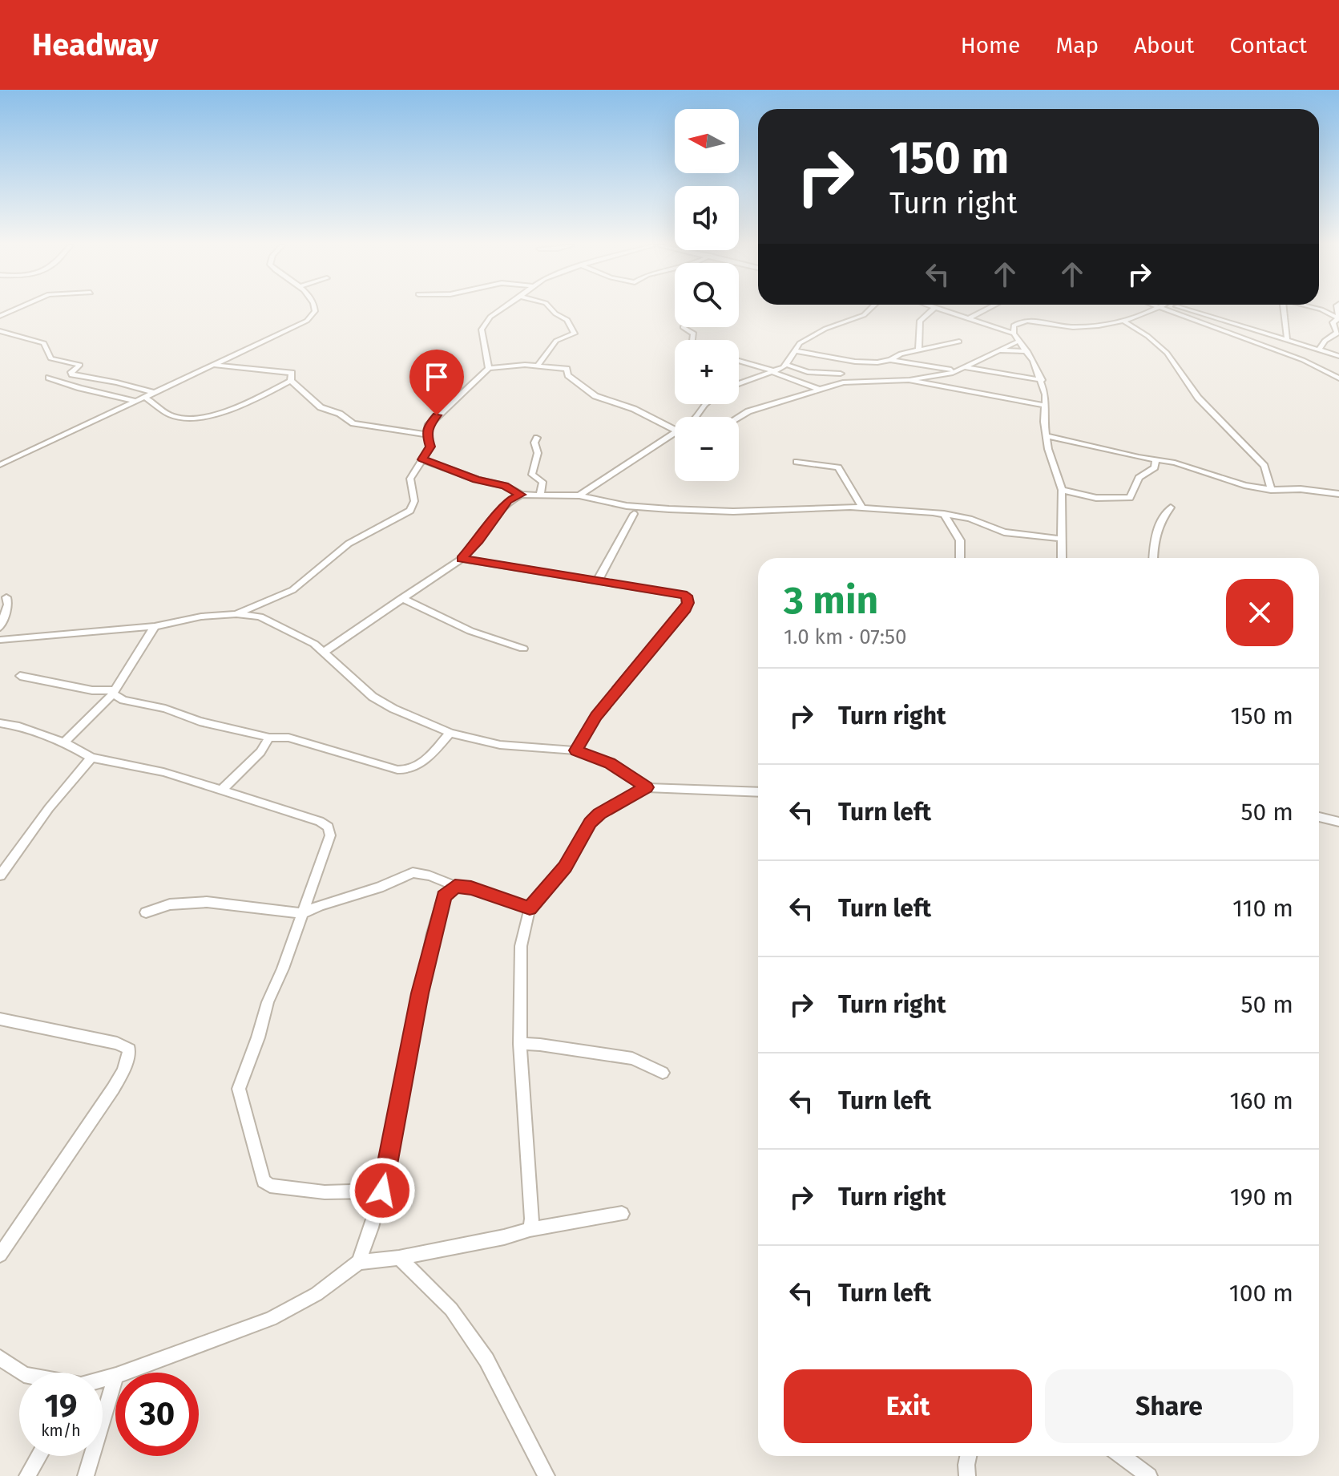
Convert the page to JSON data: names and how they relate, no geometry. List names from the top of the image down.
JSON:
{
  "north": "left",
  "page": {
    "header": "Headway",
    "nav": [
      "Home",
      "Map",
      "About",
      "Contact"
    ],
    "map_buttons": ["+", "−"],
    "turn": ["150 m", "Turn right"],
    "heading": ["3 min", "1.0 km · 07:50"],
    "list": [
      {
        "name": "Turn right",
        "value": "150 m"
      },
      {
        "name": "Turn left",
        "value": "50 m"
      },
      {
        "name": "Turn left",
        "value": "110 m"
      },
      {
        "name": "Turn right",
        "value": "50 m"
      },
      {
        "name": "Turn left",
        "value": "160 m"
      },
      {
        "name": "Turn right",
        "value": "190 m"
      },
      {
        "name": "Turn left",
        "value": "100 m"
      }
    ],
    "buttons": ["Exit", "Share"],
    "speed": "19 km/h",
    "limit": "30"
  }
}
